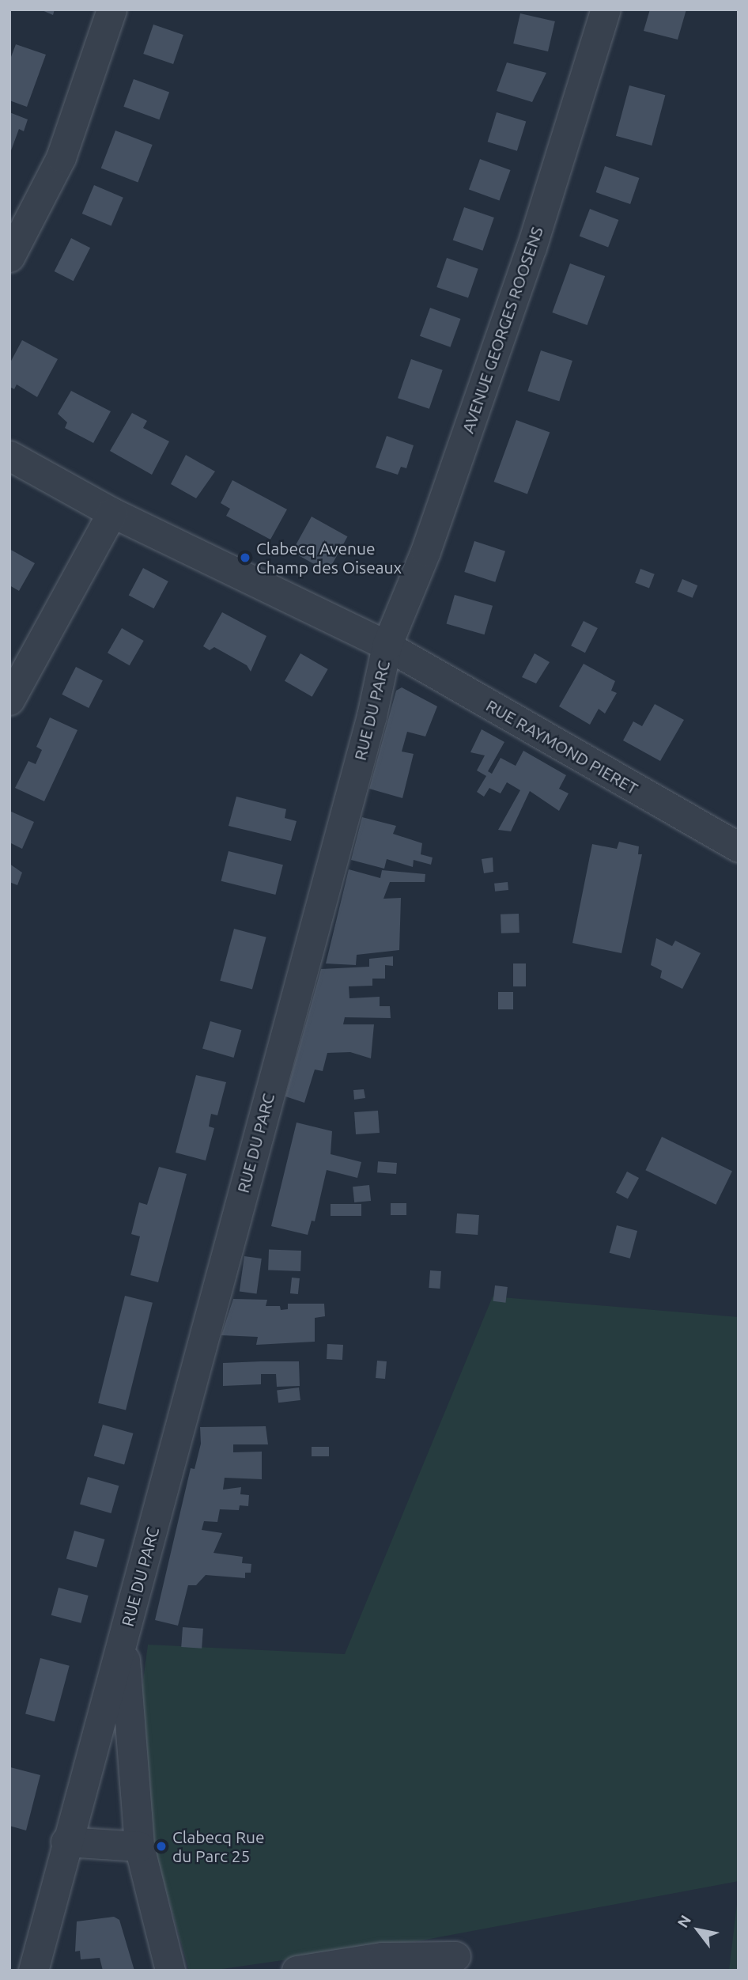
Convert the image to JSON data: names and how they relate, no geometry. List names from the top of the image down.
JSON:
{
  "streets": {
    "street": ["AVENUE GEORGES ROOSENS", "RUE DU PARC", "RUE RAYMOND PIERET"]
  },
  "crossings": [
    ["AVENUE GEORGES ROOSENS", "RUE DU PARC"],
    ["AVENUE GEORGES ROOSENS", "RUE RAYMOND PIERET"],
    ["RUE DU PARC", "RUE RAYMOND PIERET"]
  ],
  "places": ["Clabecq Avenue Champ des Oiseaux", "Clabecq Rue du Parc 25"],
  "north": "top left"
}
